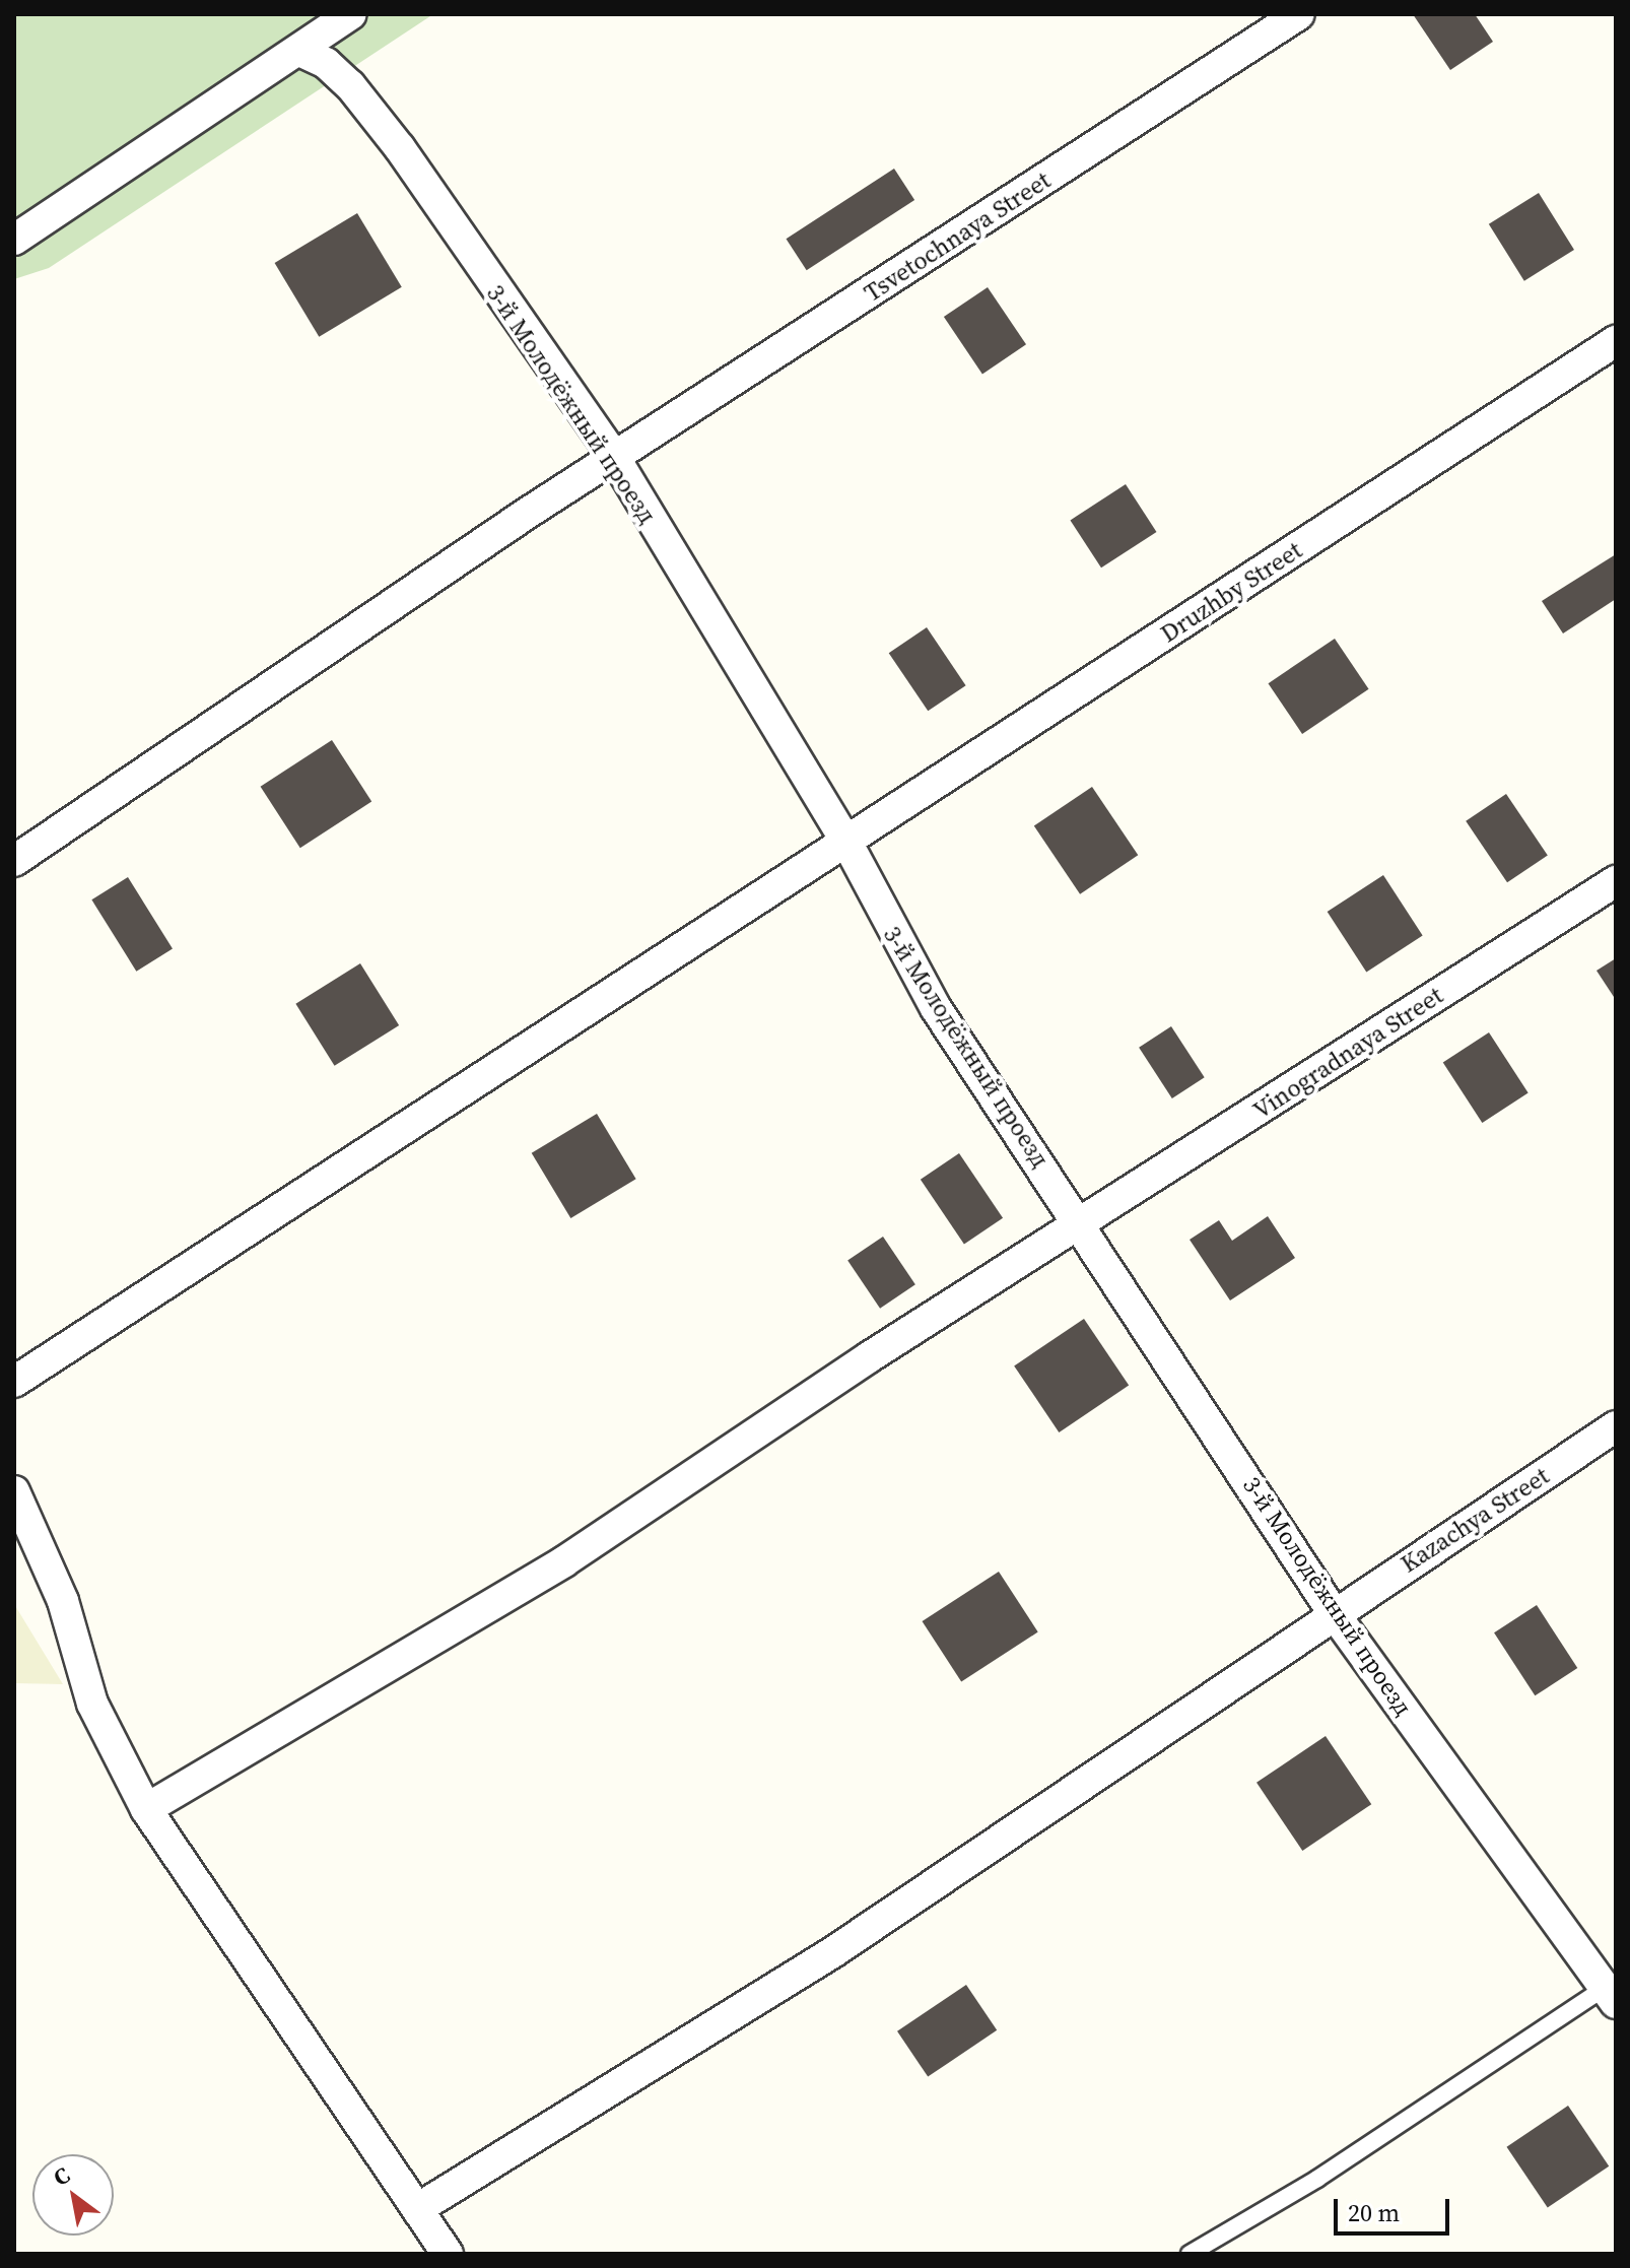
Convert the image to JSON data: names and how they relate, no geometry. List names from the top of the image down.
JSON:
{
  "streets": {
    "street": [
      "Tsvetochnaya Street",
      "3-й Молодёжный проезд",
      "Druzhby Street",
      "Vinogradnaya Street",
      "Kazachya Street"
    ]
  },
  "crossings": [
    ["Tsvetochnaya Street", "3-й Молодёжный проезд"],
    ["3-й Молодёжный проезд", "Druzhby Street"],
    ["3-й Молодёжный проезд", "Vinogradnaya Street"],
    ["3-й Молодёжный проезд", "Kazachya Street"]
  ],
  "scale_bar": "20 m",
  "north": "top left"
}
